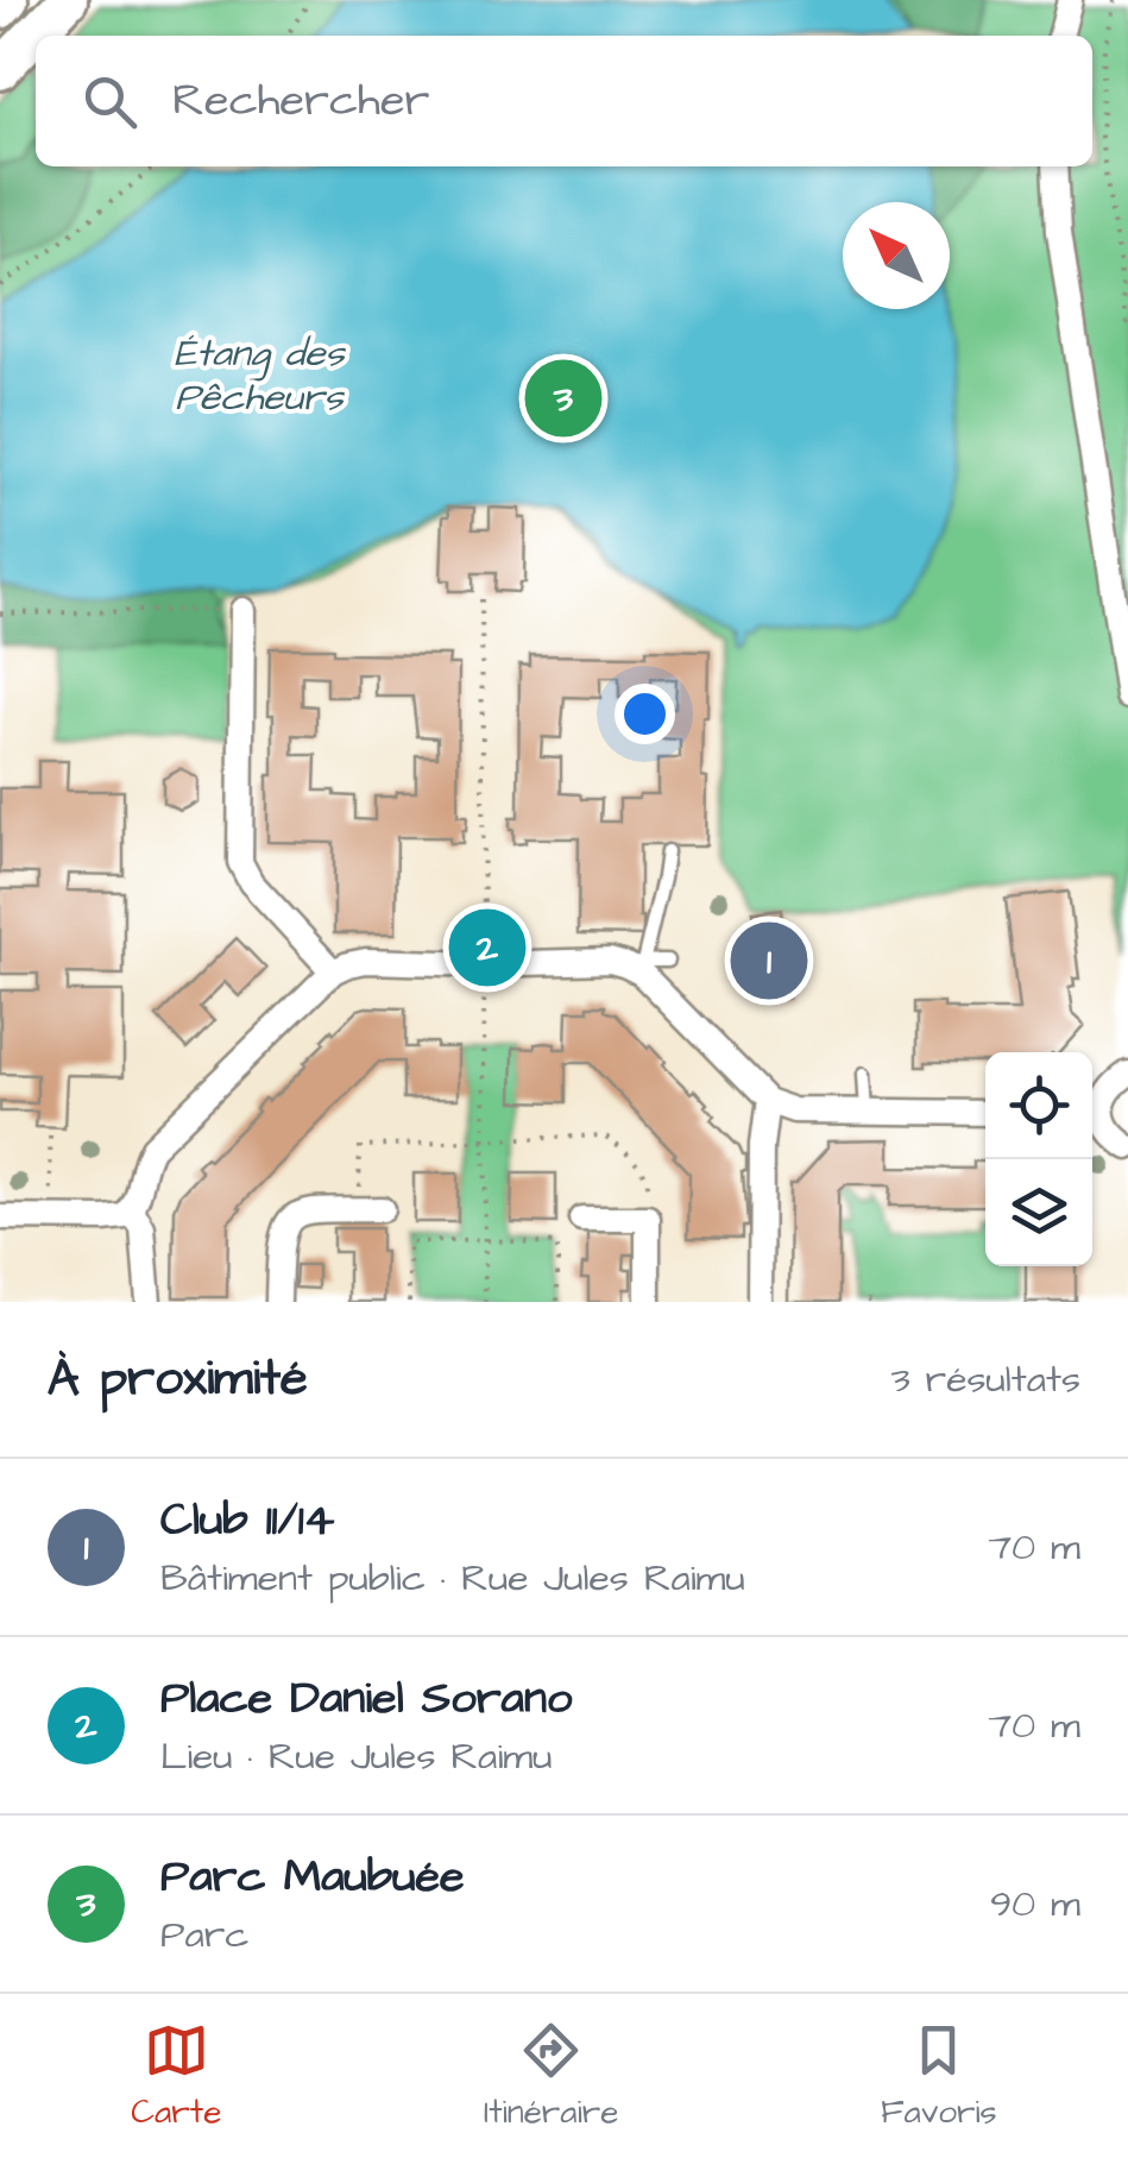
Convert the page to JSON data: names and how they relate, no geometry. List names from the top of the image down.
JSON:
{
  "water": ["Étang des Pêcheurs"],
  "north": "top left",
  "page": {
    "search": "Rechercher",
    "pins": ["3", "2", "1"],
    "heading": ["À proximité", "3 résultats"],
    "list": [
      {
        "mark": "1",
        "name": "Club 11/14",
        "note": "Bâtiment public · Rue Jules Raimu",
        "value": "70 m"
      },
      {
        "mark": "2",
        "name": "Place Daniel Sorano",
        "note": "Lieu · Rue Jules Raimu",
        "value": "70 m"
      },
      {
        "mark": "3",
        "name": "Parc Maubuée",
        "note": "Parc",
        "value": "90 m"
      }
    ],
    "nav": ["Carte", "Itinéraire", "Favoris"]
  }
}
